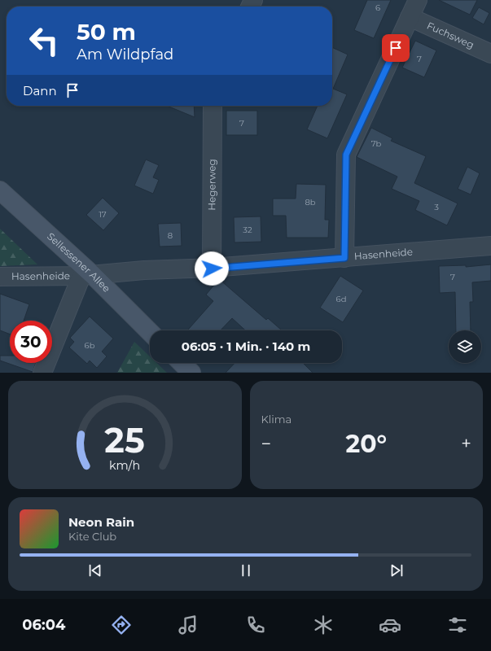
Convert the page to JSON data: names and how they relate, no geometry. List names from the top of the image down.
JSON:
{
  "streets": {
    "main road": ["Sellessener Allee"],
    "street": ["Fuchsweg", "Hegerweg", "Hasenheide"]
  },
  "crossings": [
    ["Hegerweg", "Hasenheide"],
    ["Hasenheide", "Sellessener Allee"]
  ],
  "house_numbers": [
    "6",
    "7",
    "7",
    "7b",
    "8b",
    "3",
    "17",
    "32",
    "8",
    "7",
    "6d",
    "6b"
  ],
  "page": {
    "turn": ["50 m", "Am Wildpfad"],
    "then": "Dann",
    "limit": "30",
    "trip": "06:05 · 1 Min. · 140 m",
    "tile": "Klima",
    "heat": ["−", "20°", "+"],
    "song": ["Neon Rain", "Kite Club"],
    "tabs": "06:04",
    "gauge": ["25", "km/h"]
  }
}
